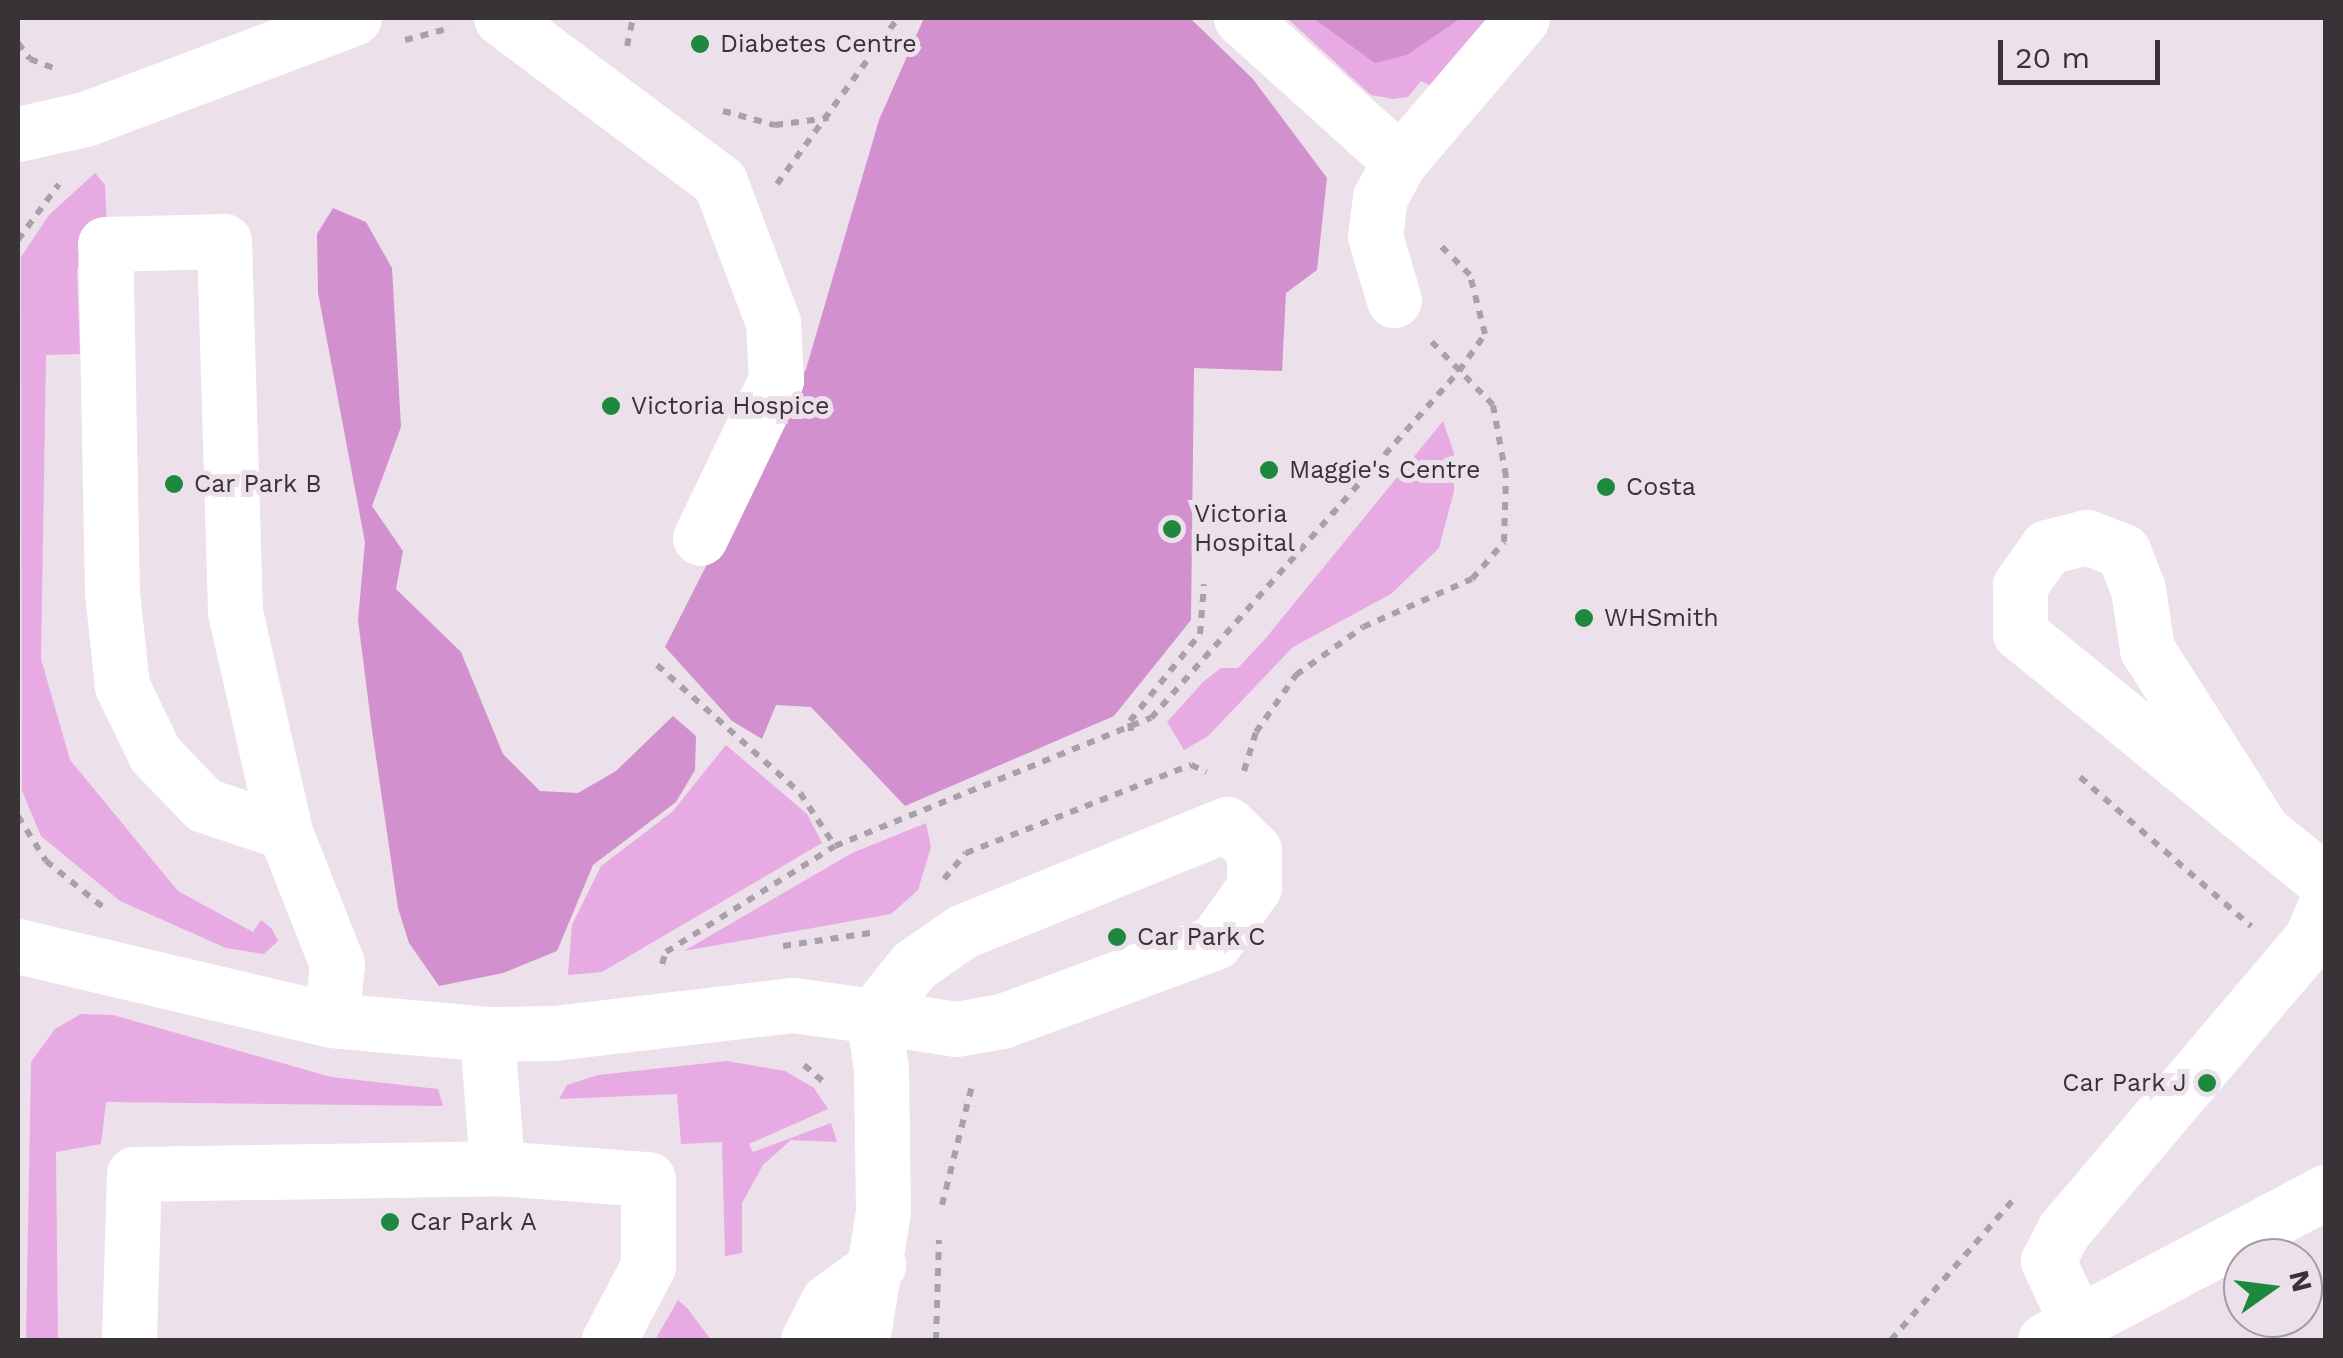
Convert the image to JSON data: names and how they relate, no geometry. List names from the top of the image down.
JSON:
{
  "places": [
    "Diabetes Centre",
    "Victoria Hospice",
    "Maggie's Centre",
    "Car Park B",
    "Costa",
    "Victoria Hospital",
    "WHSmith",
    "Car Park C",
    "Car Park J",
    "Car Park A"
  ],
  "scale_bar": "20 m",
  "north": "right"
}
